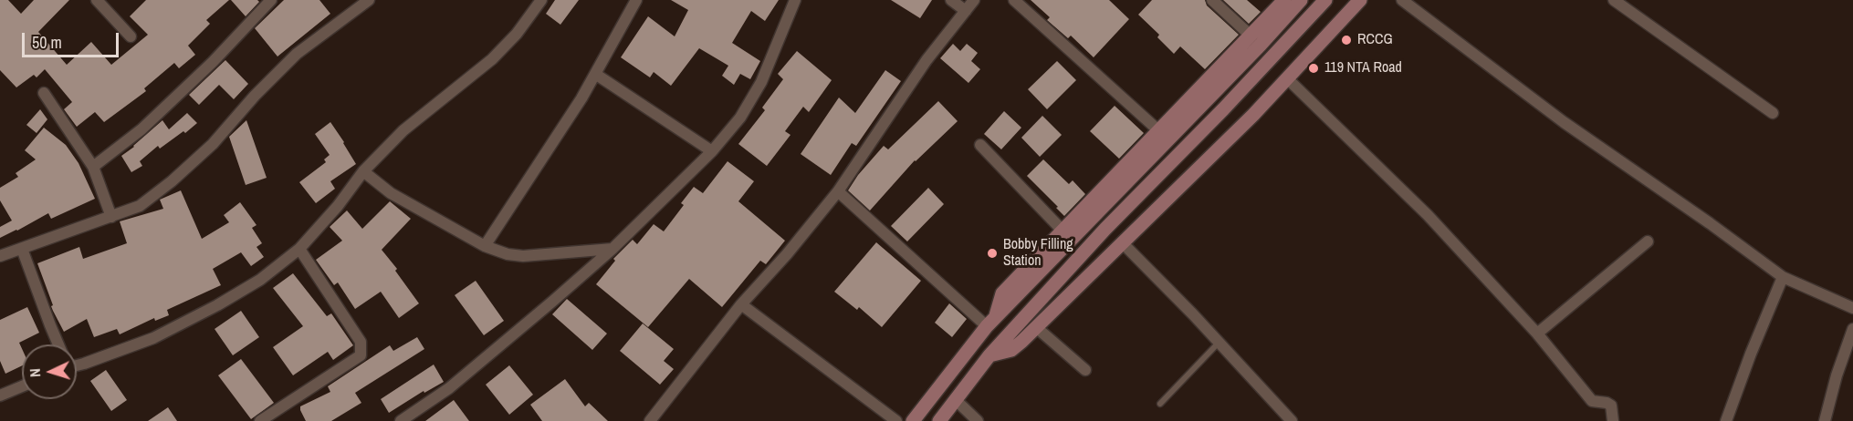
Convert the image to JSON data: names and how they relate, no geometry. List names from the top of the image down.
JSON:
{
  "places": ["RCCG", "119 NTA Road", "Bobby Filling Station"],
  "scale_bar": "50 m",
  "north": "left"
}
